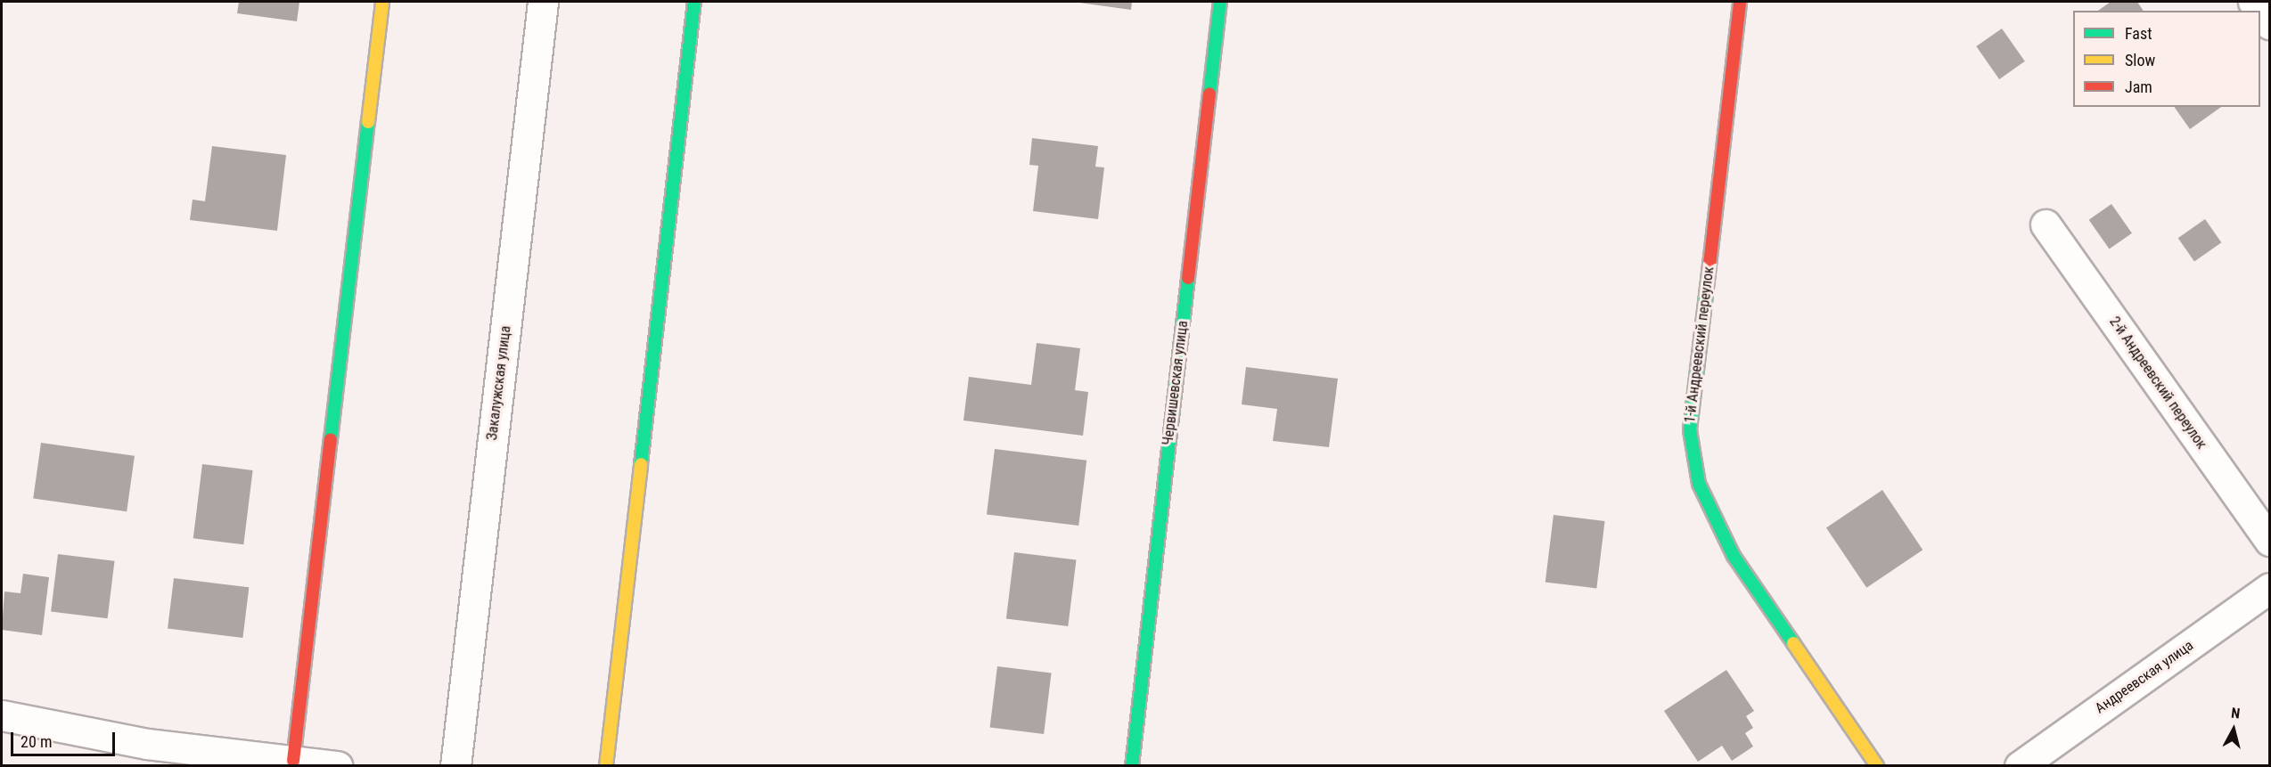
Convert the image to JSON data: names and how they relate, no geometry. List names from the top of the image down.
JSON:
{
  "streets": {
    "street": [
      "1-й Андреевский переулок",
      "Закалужская улица",
      "Червишевская улица",
      "2-й Андреевский переулок",
      "Андреевская улица"
    ]
  },
  "legend": ["Fast", "Slow", "Jam"],
  "scale_bar": "20 m",
  "north": "top"
}
